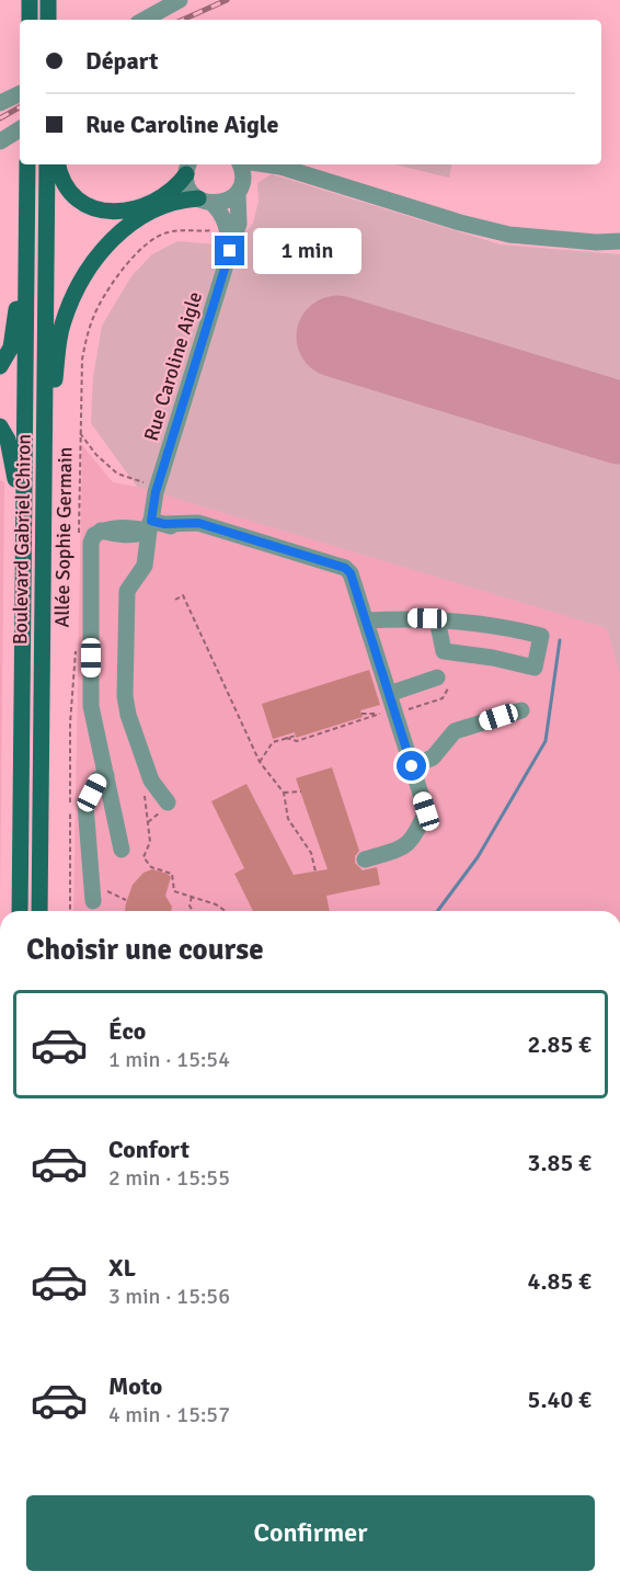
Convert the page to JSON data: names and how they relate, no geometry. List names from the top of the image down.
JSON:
{
  "streets": {
    "main road": ["Boulevard Gabriel Chiron"],
    "street": ["Rue Caroline Aigle"],
    "path": ["Allée Sophie Germain"]
  },
  "crossings": [
    ["Rue Caroline Aigle", "Allée Sophie Germain"]
  ],
  "page": {
    "banner": ["Départ", "Rue Caroline Aigle"],
    "bubble": "1 min",
    "heading": "Choisir une course",
    "list": [
      {
        "name": "Éco",
        "note": "1 min · 15:54",
        "value": "2.85 €"
      },
      {
        "name": "Confort",
        "note": "2 min · 15:55",
        "value": "3.85 €"
      },
      {
        "name": "XL",
        "note": "3 min · 15:56",
        "value": "4.85 €"
      },
      {
        "name": "Moto",
        "note": "4 min · 15:57",
        "value": "5.40 €"
      }
    ],
    "buttons": "Confirmer"
  }
}
